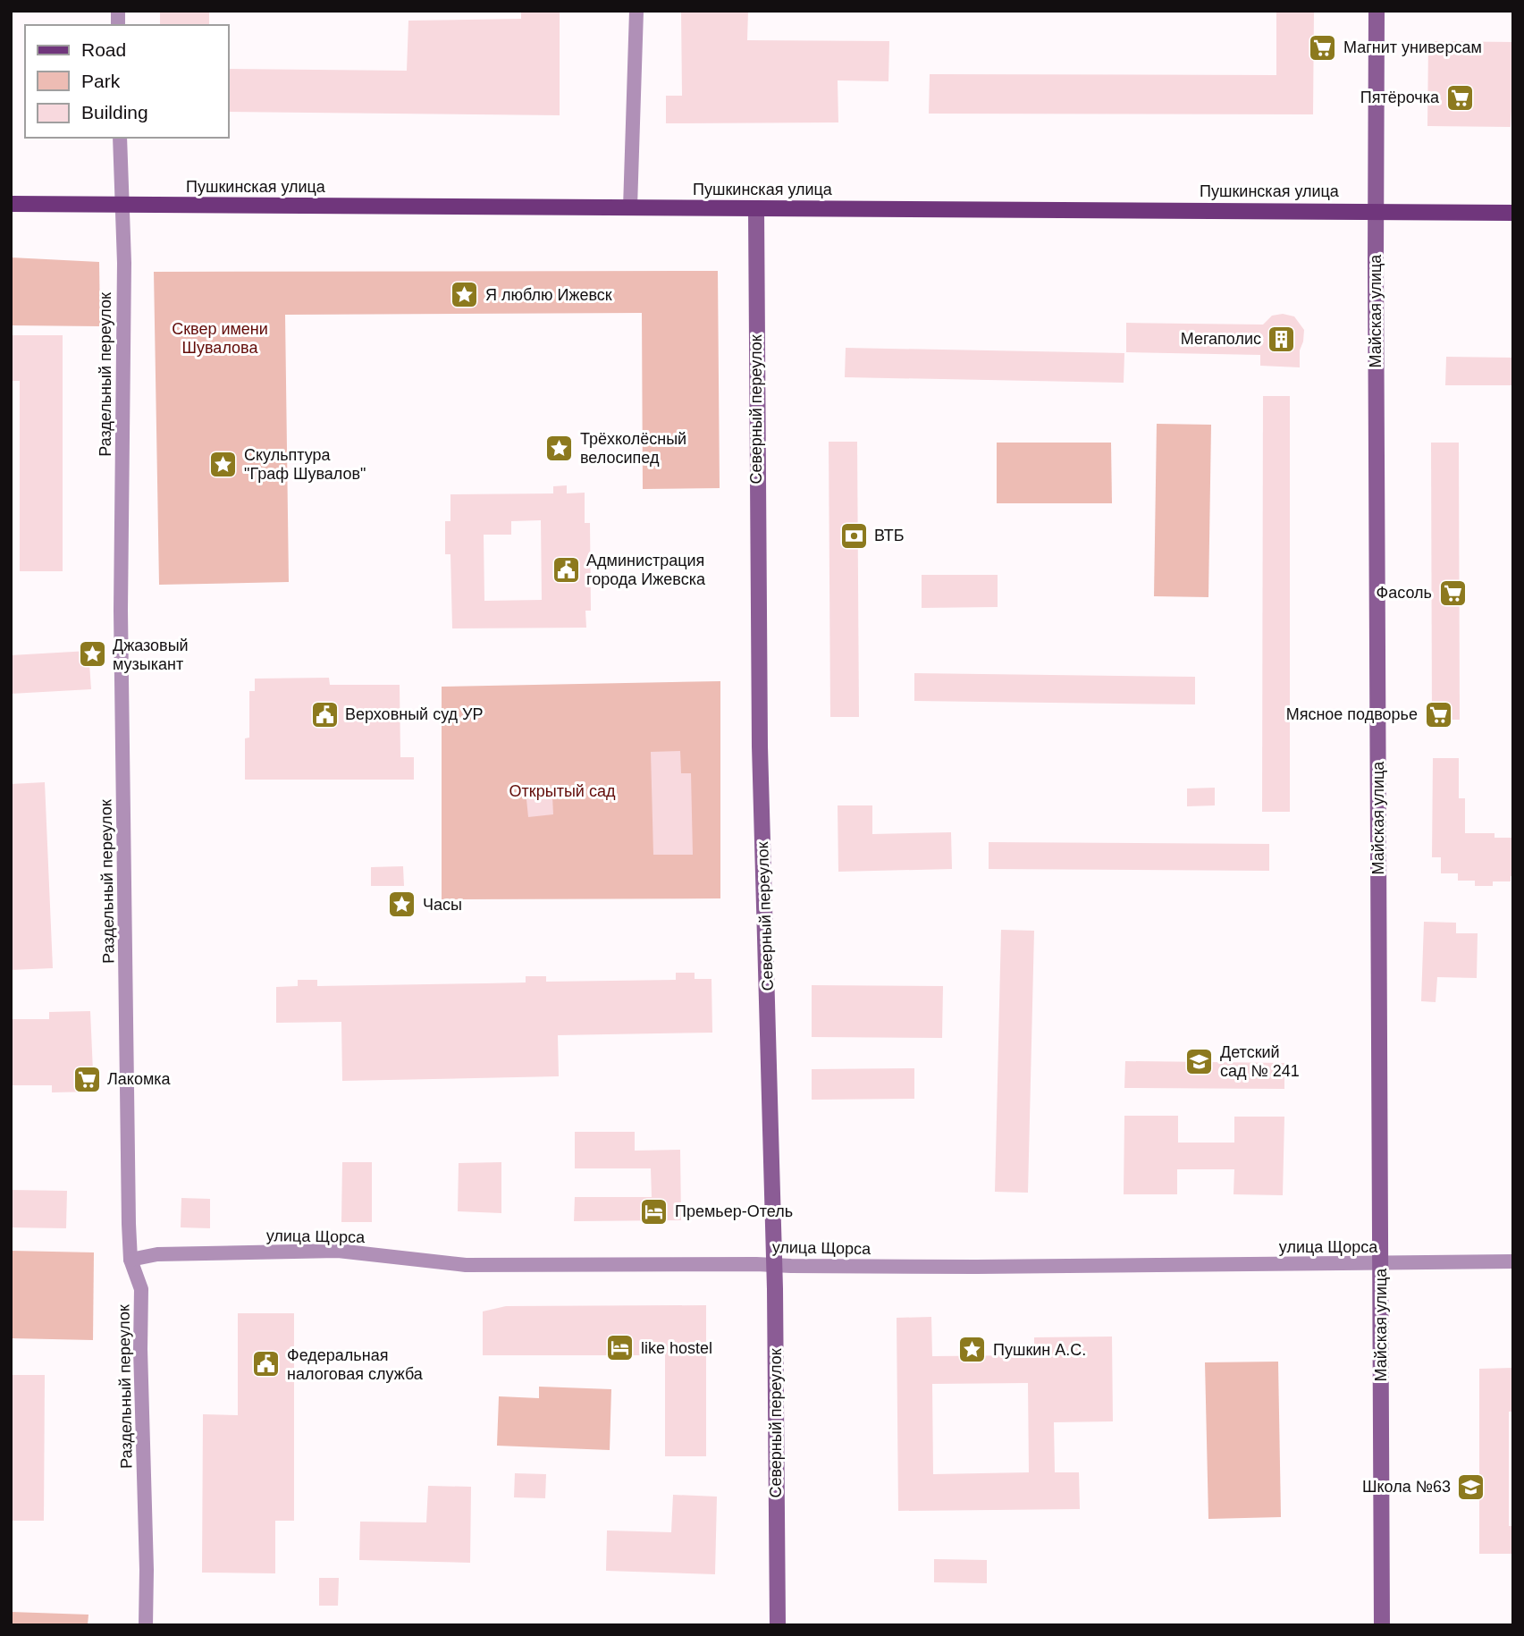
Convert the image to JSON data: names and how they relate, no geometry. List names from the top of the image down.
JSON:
{
  "streets": {
    "main road": ["Пушкинская улица"],
    "street": [
      "Майская улица",
      "Раздельный переулок",
      "Северный переулок",
      "улица Щорса"
    ]
  },
  "crossings": [
    ["Пушкинская улица", "Майская улица"],
    ["Пушкинская улица", "Раздельный переулок"],
    ["Пушкинская улица", "Северный переулок"],
    ["Майская улица", "улица Щорса"],
    ["Раздельный переулок", "улица Щорса"],
    ["Северный переулок", "улица Щорса"]
  ],
  "parks": ["Сквер имени Шувалова", "Открытый сад"],
  "places": {
    "supermarket": [
      "Магнит универсам",
      "Пятёрочка",
      "Фасоль",
      "Мясное подворье",
      "Лакомка"
    ],
    "place": [
      "Я люблю Ижевск",
      "Трёхколёсный велосипед",
      "Скульптура \"Граф Шувалов\"",
      "Джазовый музыкант",
      "Часы",
      "Пушкин А.С."
    ],
    "building": ["Мегаполис"],
    "bank": ["ВТБ"],
    "public building": ["Администрация города Ижевска", "Верховный суд УР", "Федеральная налоговая служба"],
    "school or university": ["Детский сад № 241", "Школа №63"],
    "hotel": ["Премьер-Отель", "like hostel"]
  },
  "legend": ["Road", "Park", "Building"]
}
